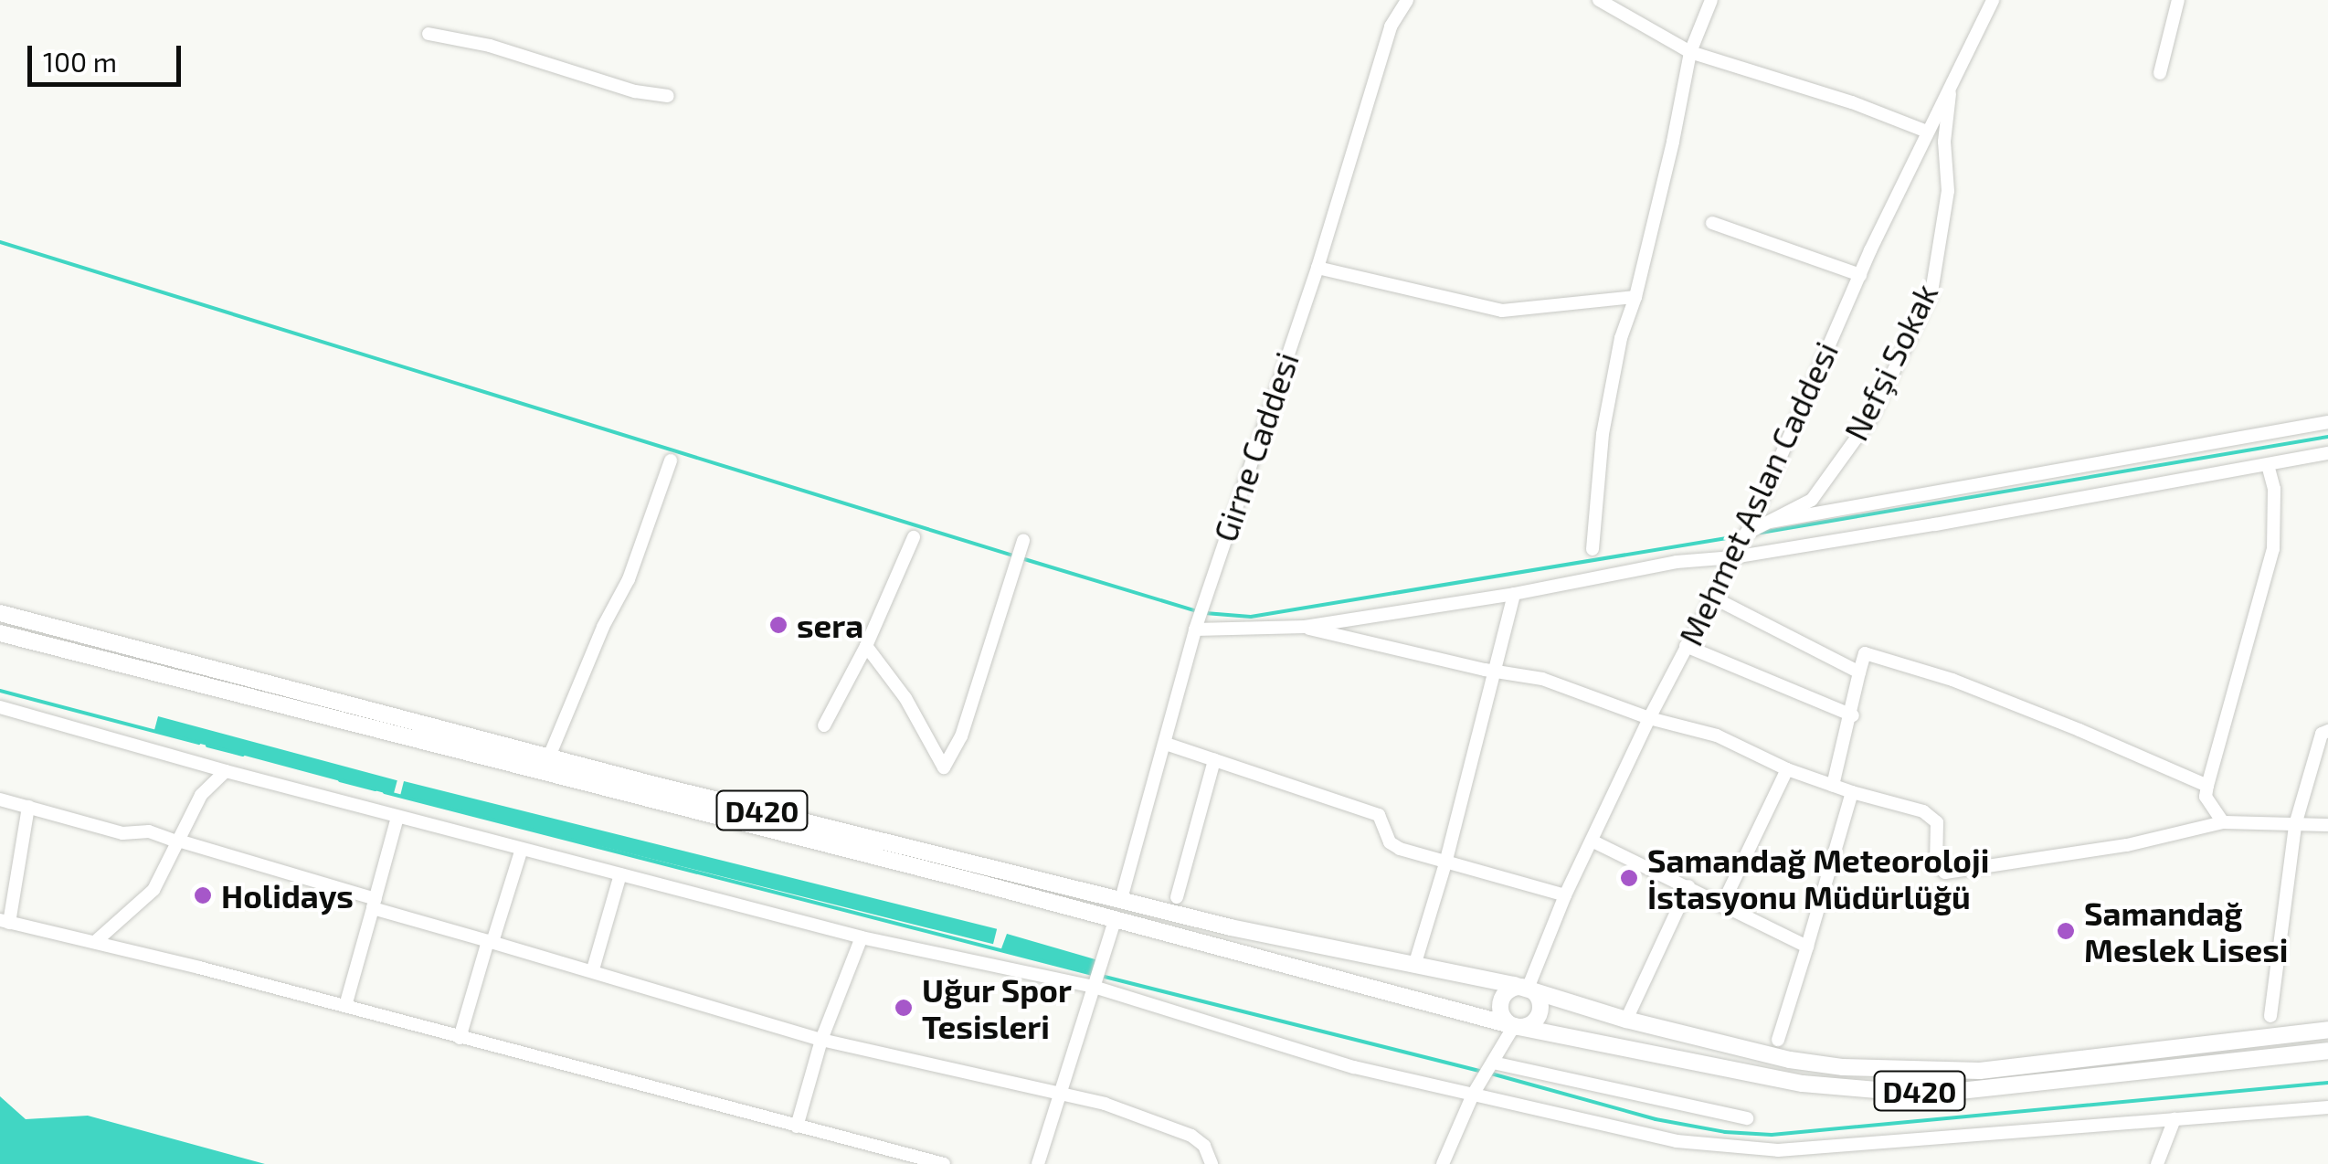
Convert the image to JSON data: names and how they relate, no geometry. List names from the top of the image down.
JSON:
{
  "streets": {
    "main road": ["D420"],
    "street": ["Nefşi Sokak", "Girne Caddesi", "Mehmet Aslan Caddesi"]
  },
  "crossings": [
    ["Nefşi Sokak", "Mehmet Aslan Caddesi"],
    ["Girne Caddesi", "D420"],
    ["Mehmet Aslan Caddesi", "D420"]
  ],
  "places": [
    "sera",
    "Samandağ Meteoroloji İstasyonu Müdürlüğü",
    "Holidays",
    "Samandağ Meslek Lisesi",
    "Uğur Spor Tesisleri"
  ],
  "scale_bar": "100 m"
}
